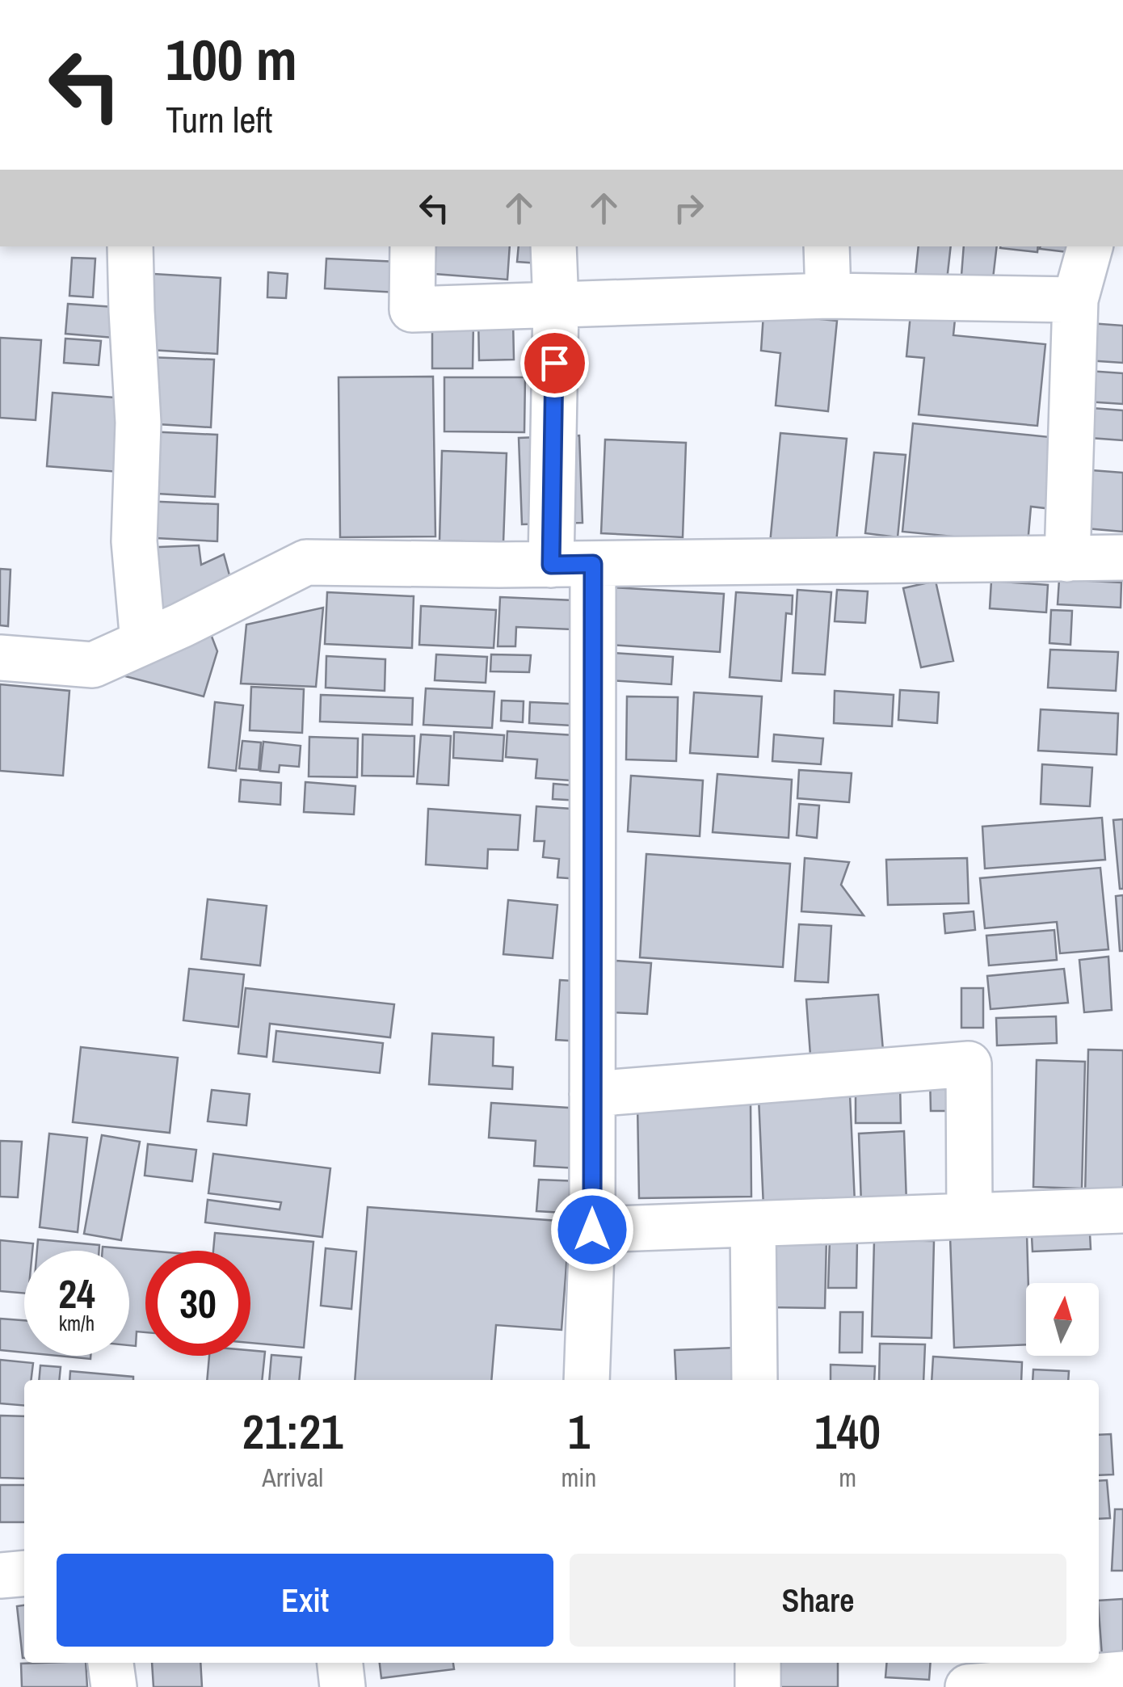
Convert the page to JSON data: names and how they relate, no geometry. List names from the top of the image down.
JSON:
{
  "north": "top",
  "page": {
    "turn": ["100 m", "Turn left"],
    "speed": "24 km/h",
    "limit": "30",
    "eta": [
      "21:21",
      "Arrival",
      "1",
      "min",
      "140",
      "m"
    ],
    "buttons": ["Exit", "Share"]
  }
}
